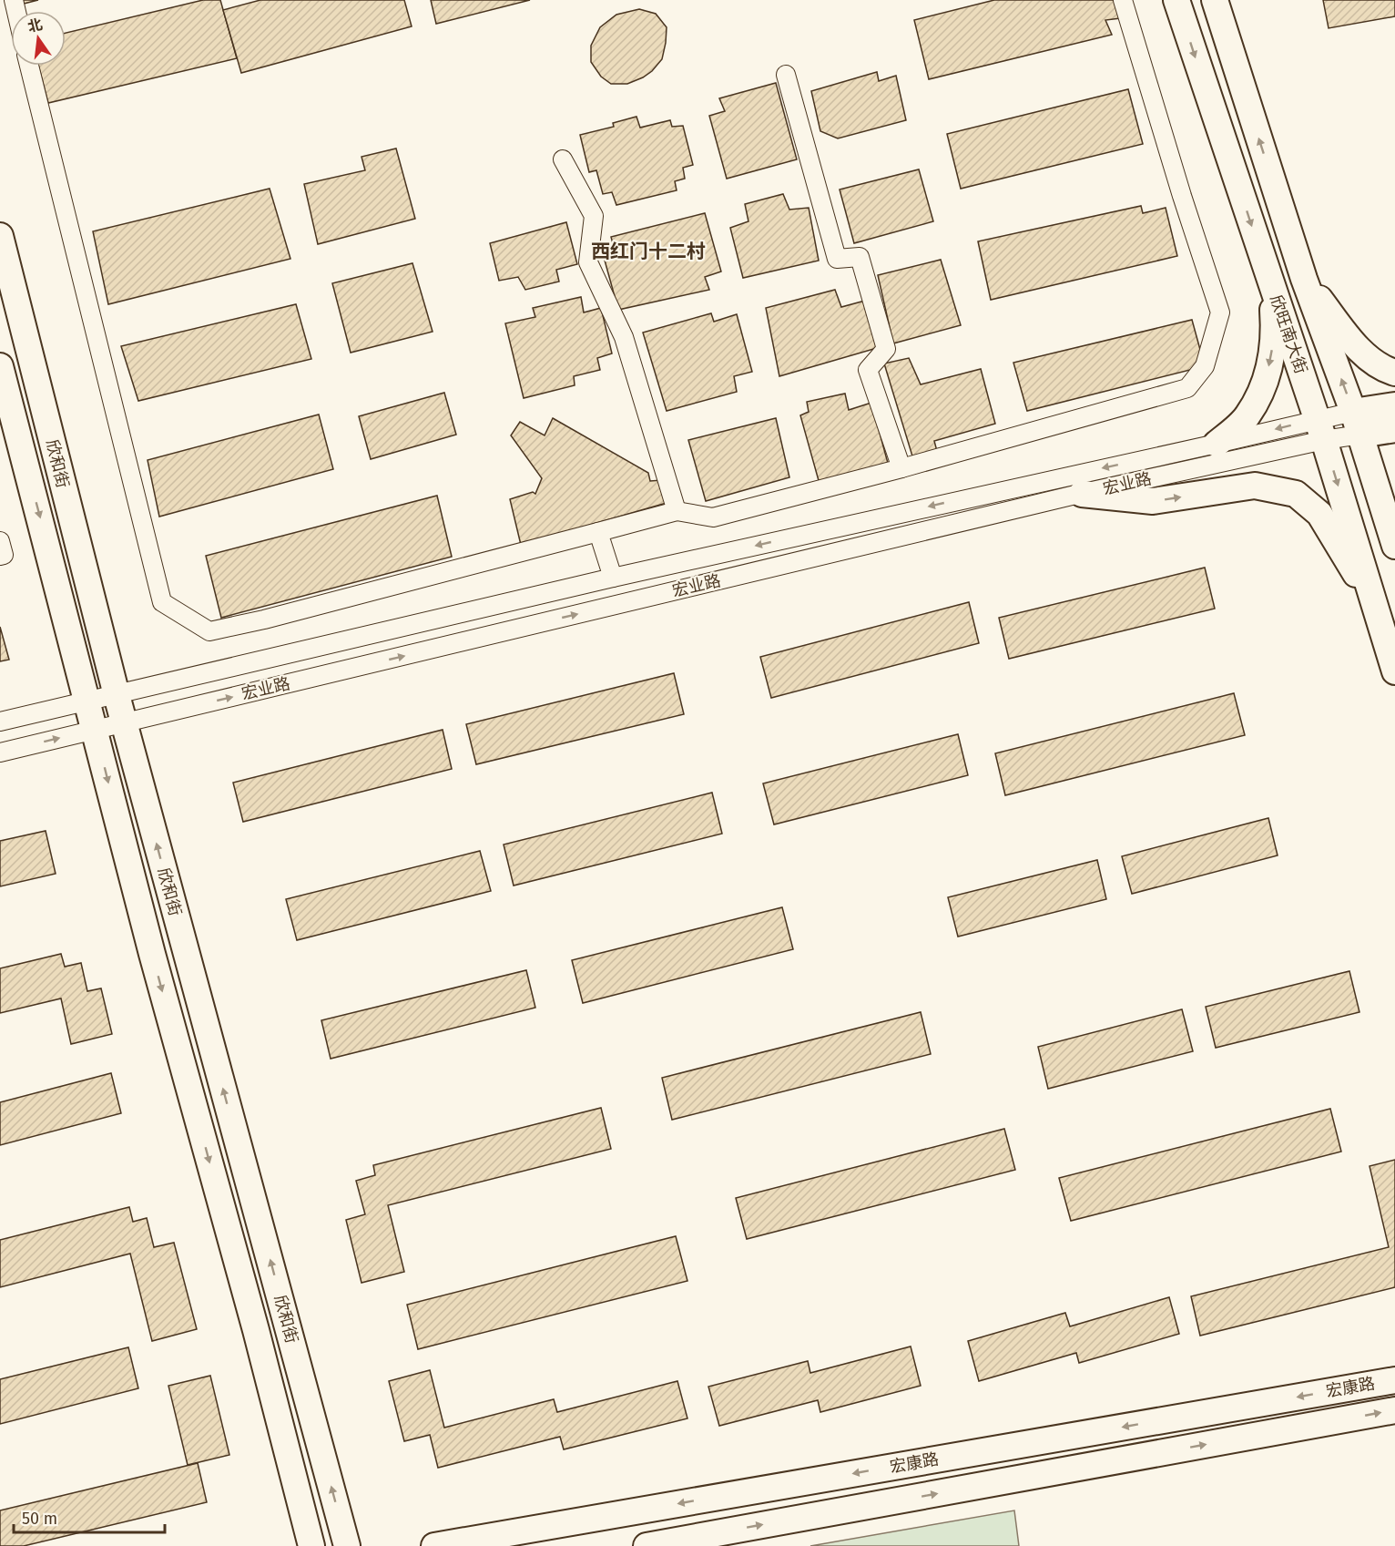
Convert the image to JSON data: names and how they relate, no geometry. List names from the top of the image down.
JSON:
{
  "streets": {
    "street": [
      "欣旺南大街",
      "欣和街",
      "宏业路",
      "宏康路"
    ]
  },
  "crossings": [
    ["欣旺南大街", "宏业路"],
    ["欣和街", "宏业路"]
  ],
  "districts": ["西红门十二村"],
  "scale_bar": "50 m",
  "north": "top"
}
